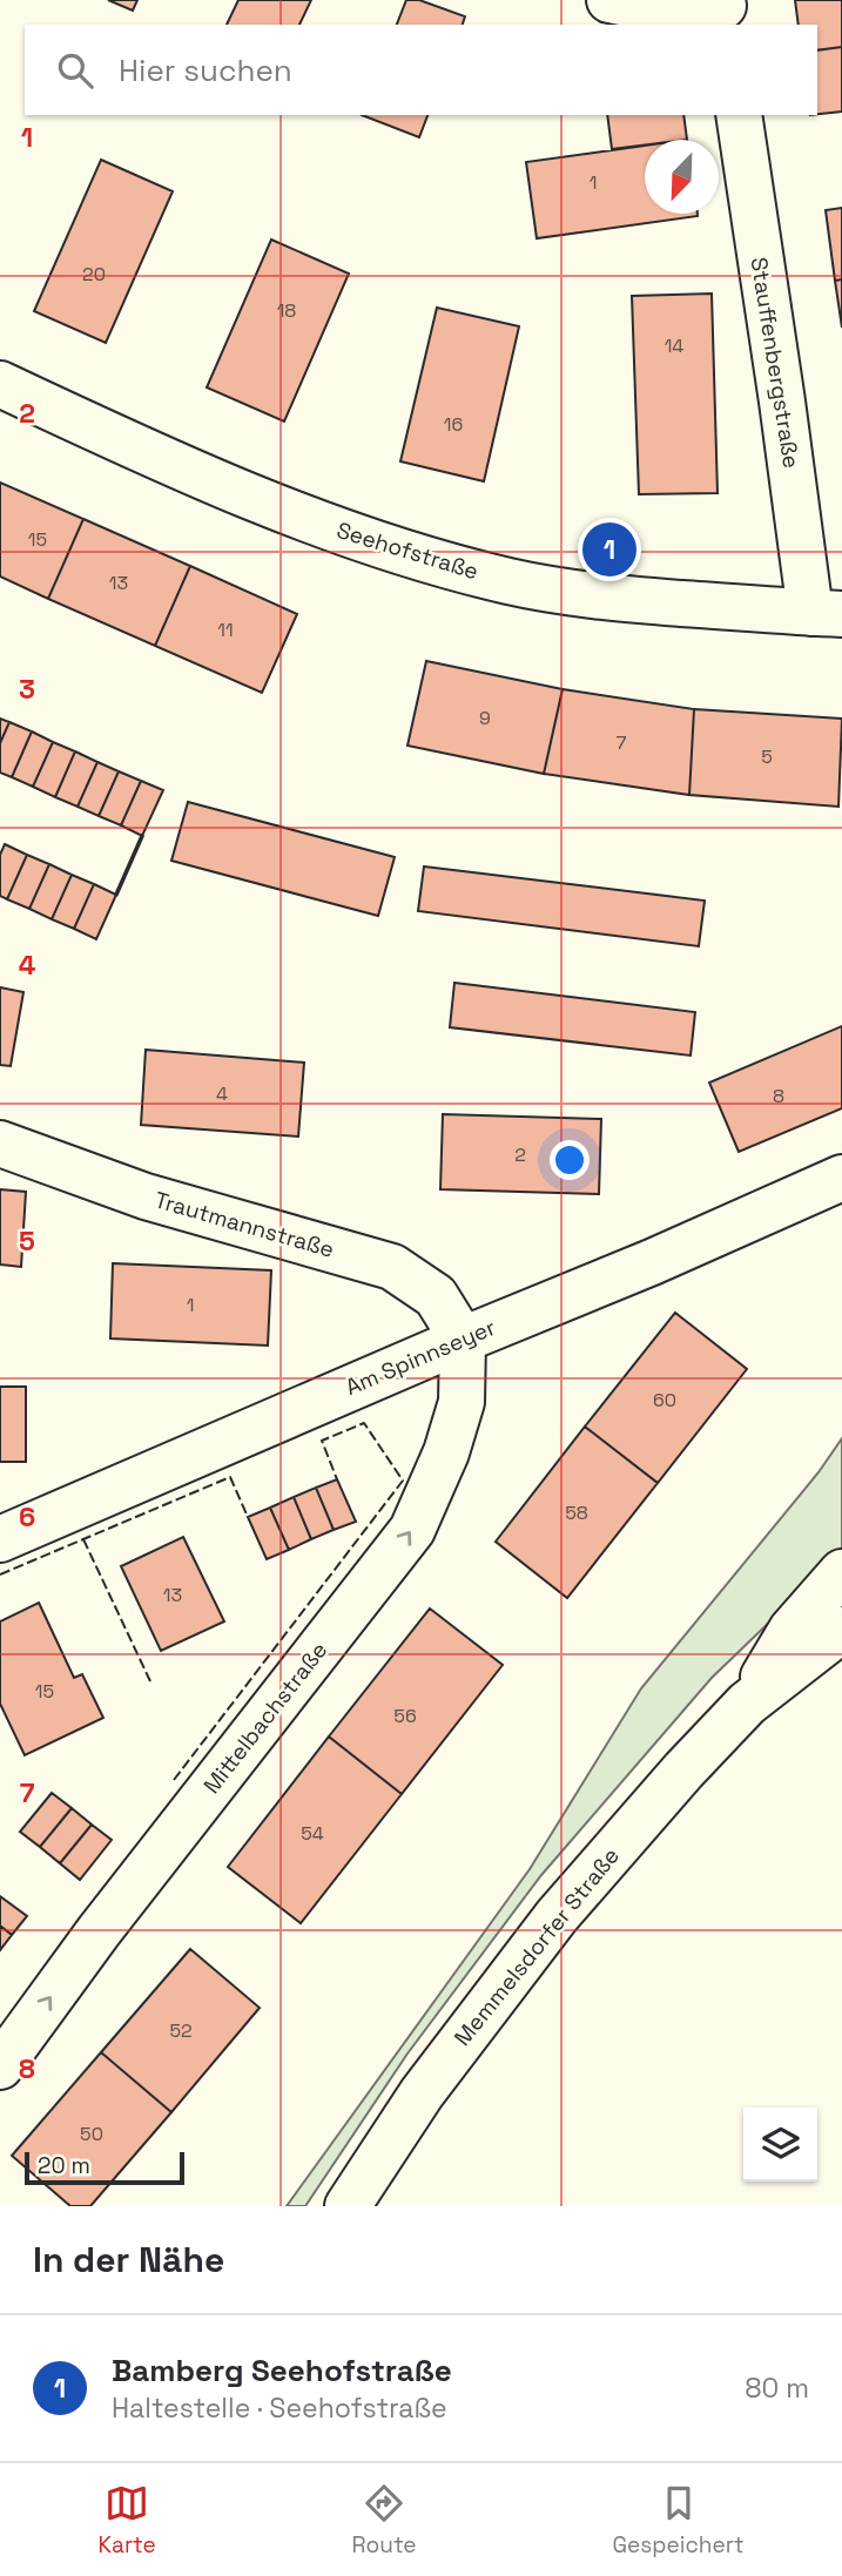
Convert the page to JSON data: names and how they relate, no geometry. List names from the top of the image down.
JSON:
{
  "streets": {
    "street": [
      "Stauffenbergstraße",
      "Seehofstraße",
      "Trautmannstraße",
      "Am Spinnseyer",
      "Mittelbachstraße",
      "Memmelsdorfer Straße"
    ]
  },
  "crossings": [
    ["Stauffenbergstraße", "Seehofstraße"],
    ["Trautmannstraße", "Am Spinnseyer"],
    ["Trautmannstraße", "Mittelbachstraße"],
    ["Am Spinnseyer", "Mittelbachstraße"]
  ],
  "one_way": ["Mittelbachstraße"],
  "house_numbers": [
    "1",
    "20",
    "18",
    "14",
    "16",
    "15",
    "13",
    "11",
    "9",
    "7",
    "5",
    "4",
    "8",
    "2",
    "1",
    "60",
    "58",
    "13",
    "15",
    "56",
    "54",
    "52",
    "50"
  ],
  "scale_bar": "20 m",
  "north": "bottom left",
  "page": {
    "search": "Hier suchen",
    "pins": "1",
    "scale": "20 m",
    "heading": "In der Nähe",
    "list": [
      {
        "mark": "1",
        "name": "Bamberg Seehofstraße",
        "note": "Haltestelle · Seehofstraße",
        "value": "80 m"
      }
    ],
    "nav": ["Karte", "Route", "Gespeichert"]
  },
  "grid": {
    "rows": [
      "1",
      "2",
      "3",
      "4",
      "5",
      "6",
      "7",
      "8"
    ]
  }
}
